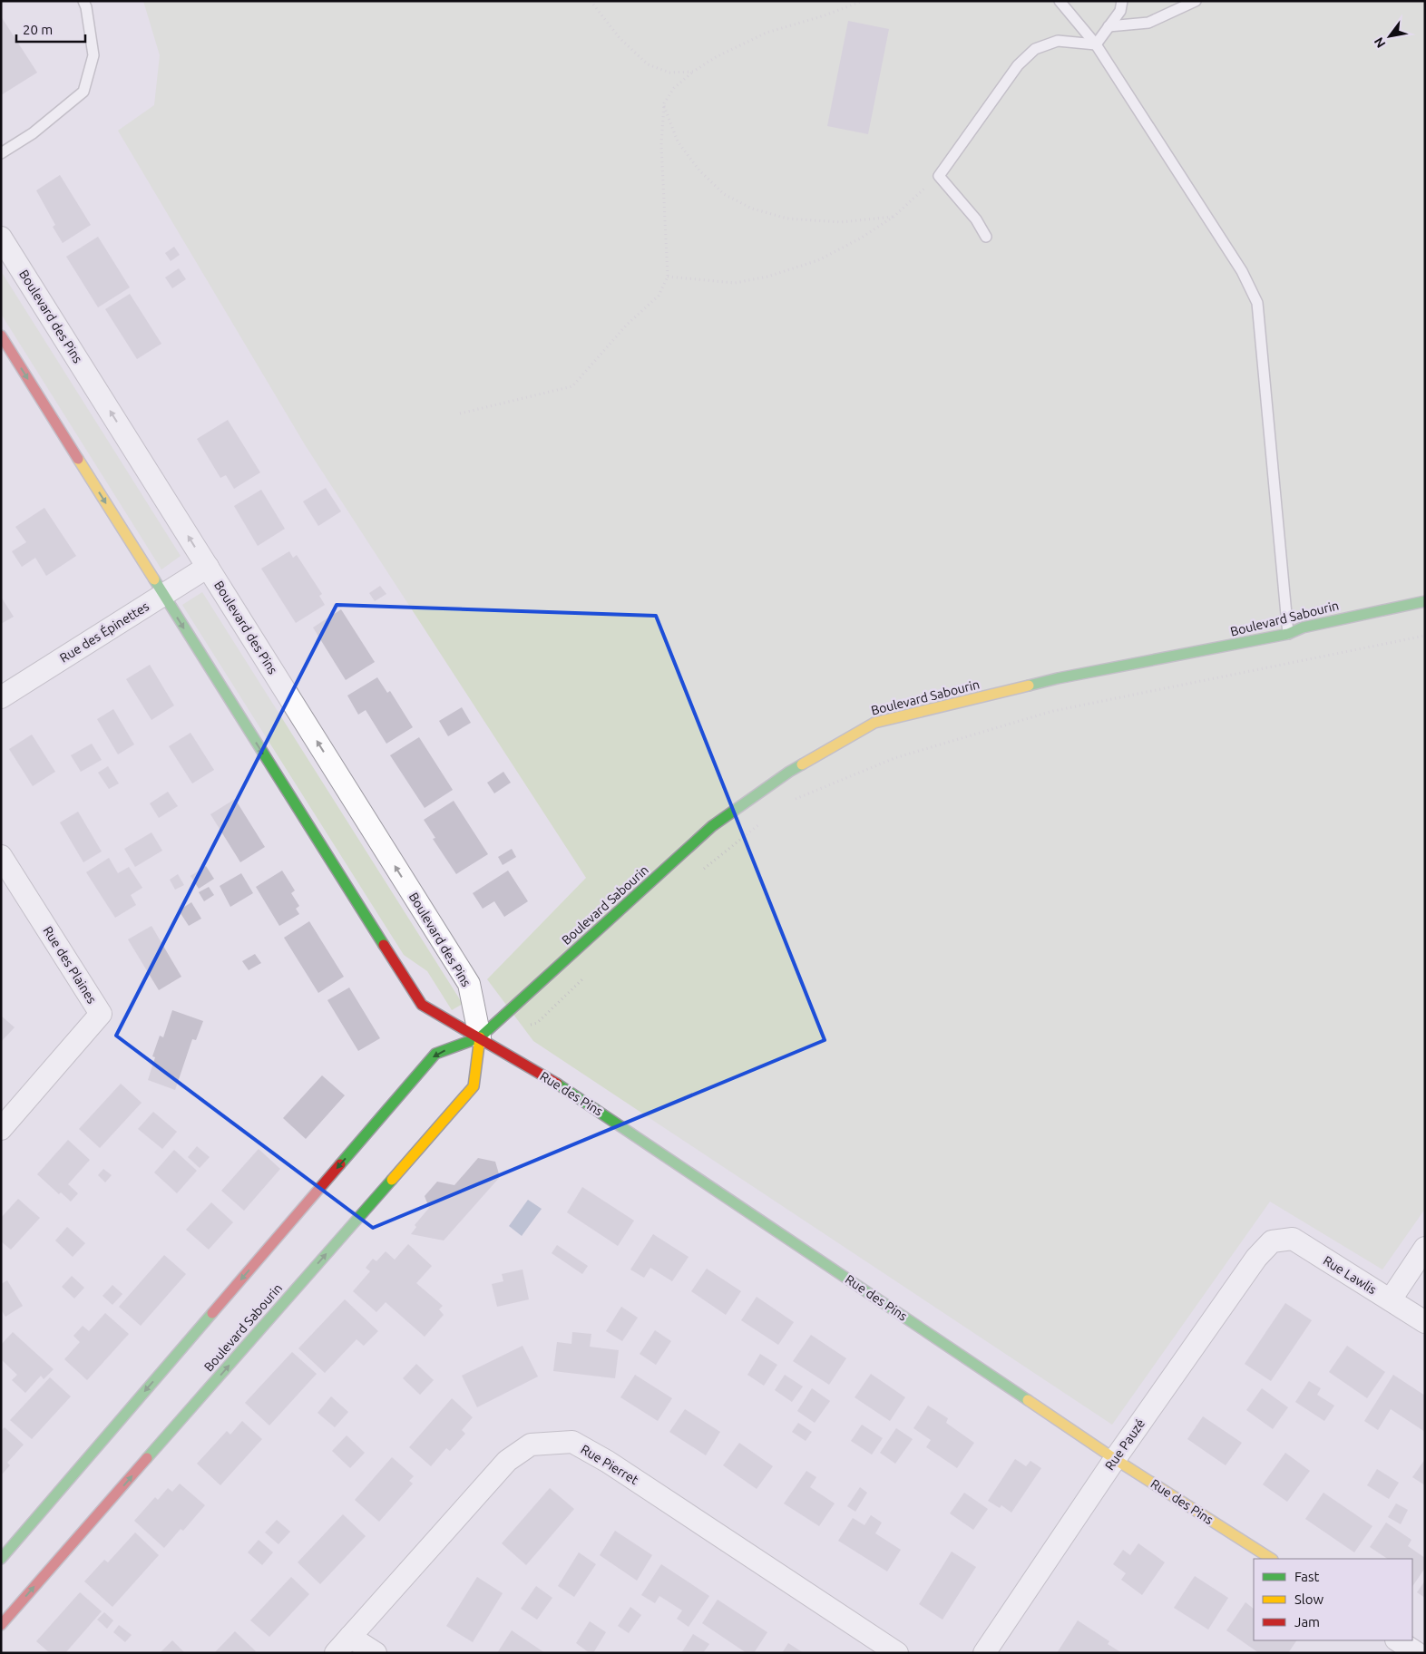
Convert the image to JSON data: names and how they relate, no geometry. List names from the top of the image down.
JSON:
{
  "streets": {
    "street": [
      "Boulevard des Pins",
      "Boulevard Sabourin",
      "Rue des Épinettes",
      "Rue des Plaines",
      "Rue des Pins",
      "Rue Lawlis",
      "Rue Pauzé",
      "Rue Pierret"
    ]
  },
  "crossings": [
    ["Boulevard des Pins", "Boulevard Sabourin"],
    ["Boulevard des Pins", "Rue des Épinettes"],
    ["Boulevard des Pins", "Rue des Pins"],
    ["Boulevard Sabourin", "Rue des Pins"],
    ["Rue des Pins", "Rue Pauzé"],
    ["Rue Lawlis", "Rue Pauzé"]
  ],
  "legend": ["Fast", "Slow", "Jam"],
  "scale_bar": "20 m",
  "north": "bottom left"
}
